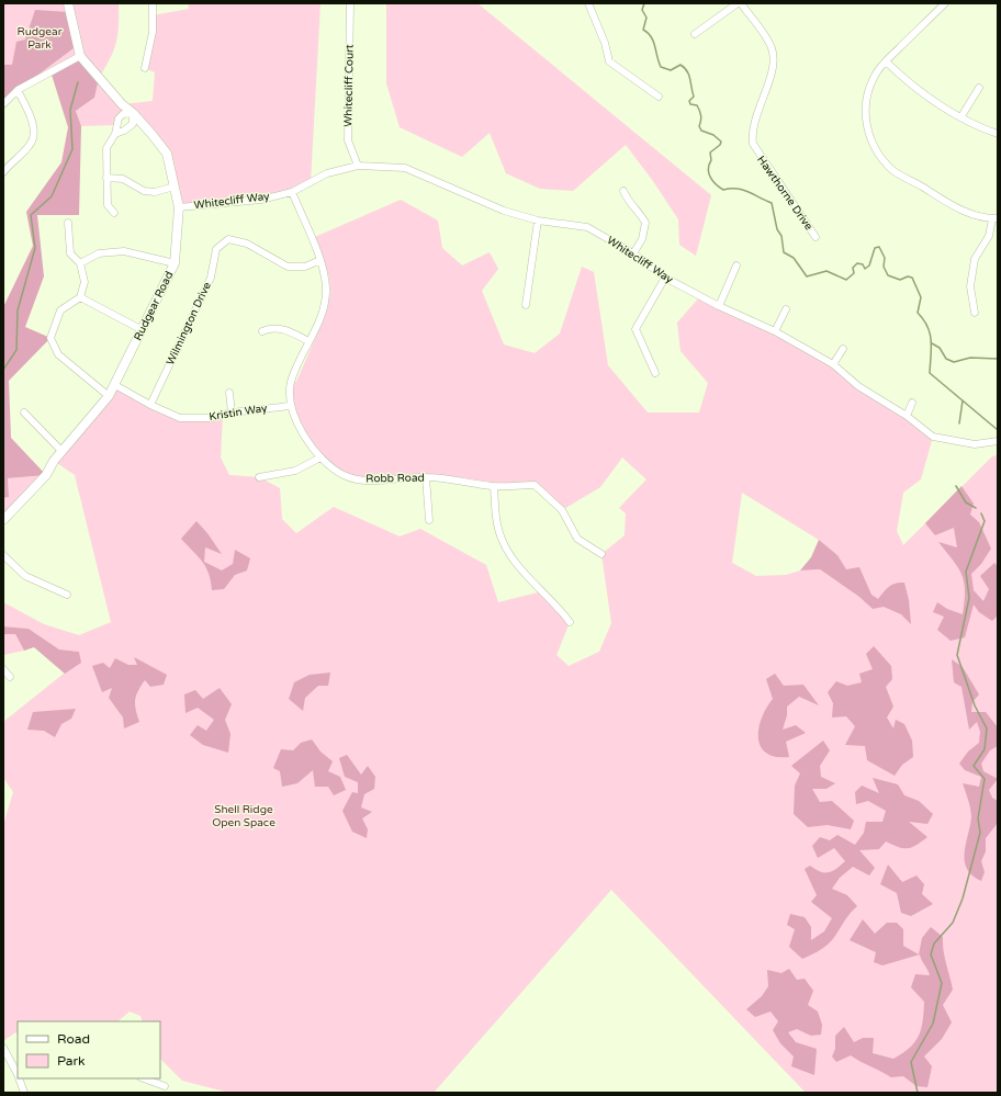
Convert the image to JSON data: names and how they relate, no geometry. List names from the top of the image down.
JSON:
{
  "streets": {
    "street": [
      "Whitecliff Court",
      "Hawthorne Drive",
      "Whitecliff Way",
      "Rudgear Road",
      "Wilmington Drive",
      "Kristin Way",
      "Robb Road"
    ]
  },
  "crossings": [
    ["Whitecliff Court", "Whitecliff Way"],
    ["Whitecliff Way", "Rudgear Road"],
    ["Whitecliff Way", "Robb Road"],
    ["Rudgear Road", "Kristin Way"],
    ["Wilmington Drive", "Kristin Way"],
    ["Wilmington Drive", "Robb Road"],
    ["Kristin Way", "Robb Road"]
  ],
  "parks": ["Rudgear Park", "Shell Ridge Open Space"],
  "legend": ["Road", "Park"]
}
